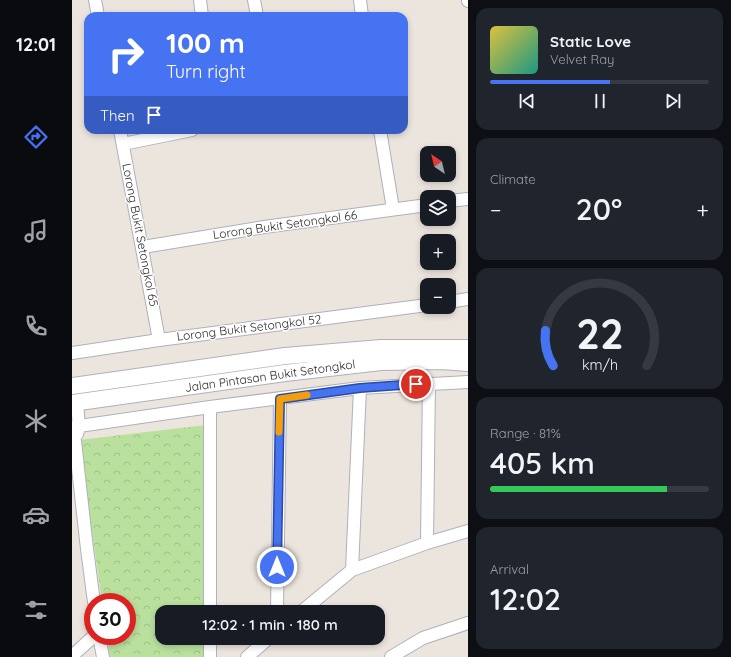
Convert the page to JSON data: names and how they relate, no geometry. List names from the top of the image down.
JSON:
{
  "streets": {
    "main road": ["Jalan Pintasan Bukit Setongkol"],
    "street": ["Lorong Bukit Setongkol 66", "Lorong Bukit Setongkol 65", "Lorong Bukit Setongkol 52"]
  },
  "crossings": [
    ["Lorong Bukit Setongkol 66", "Lorong Bukit Setongkol 65"],
    ["Lorong Bukit Setongkol 65", "Lorong Bukit Setongkol 52"]
  ],
  "north": "top left",
  "page": {
    "tabs": "12:01",
    "turn": ["100 m", "Turn right"],
    "song": ["Static Love", "Velvet Ray"],
    "then": "Then",
    "tile": [
      "Climate",
      ["Range · 81%", "405 km"],
      ["Arrival", "12:02"]
    ],
    "map_buttons": ["+", "−"],
    "heat": ["−", "20°", "+"],
    "limit": "30",
    "trip": "12:02 · 1 min · 180 m",
    "gauge": ["22", "km/h"]
  }
}
